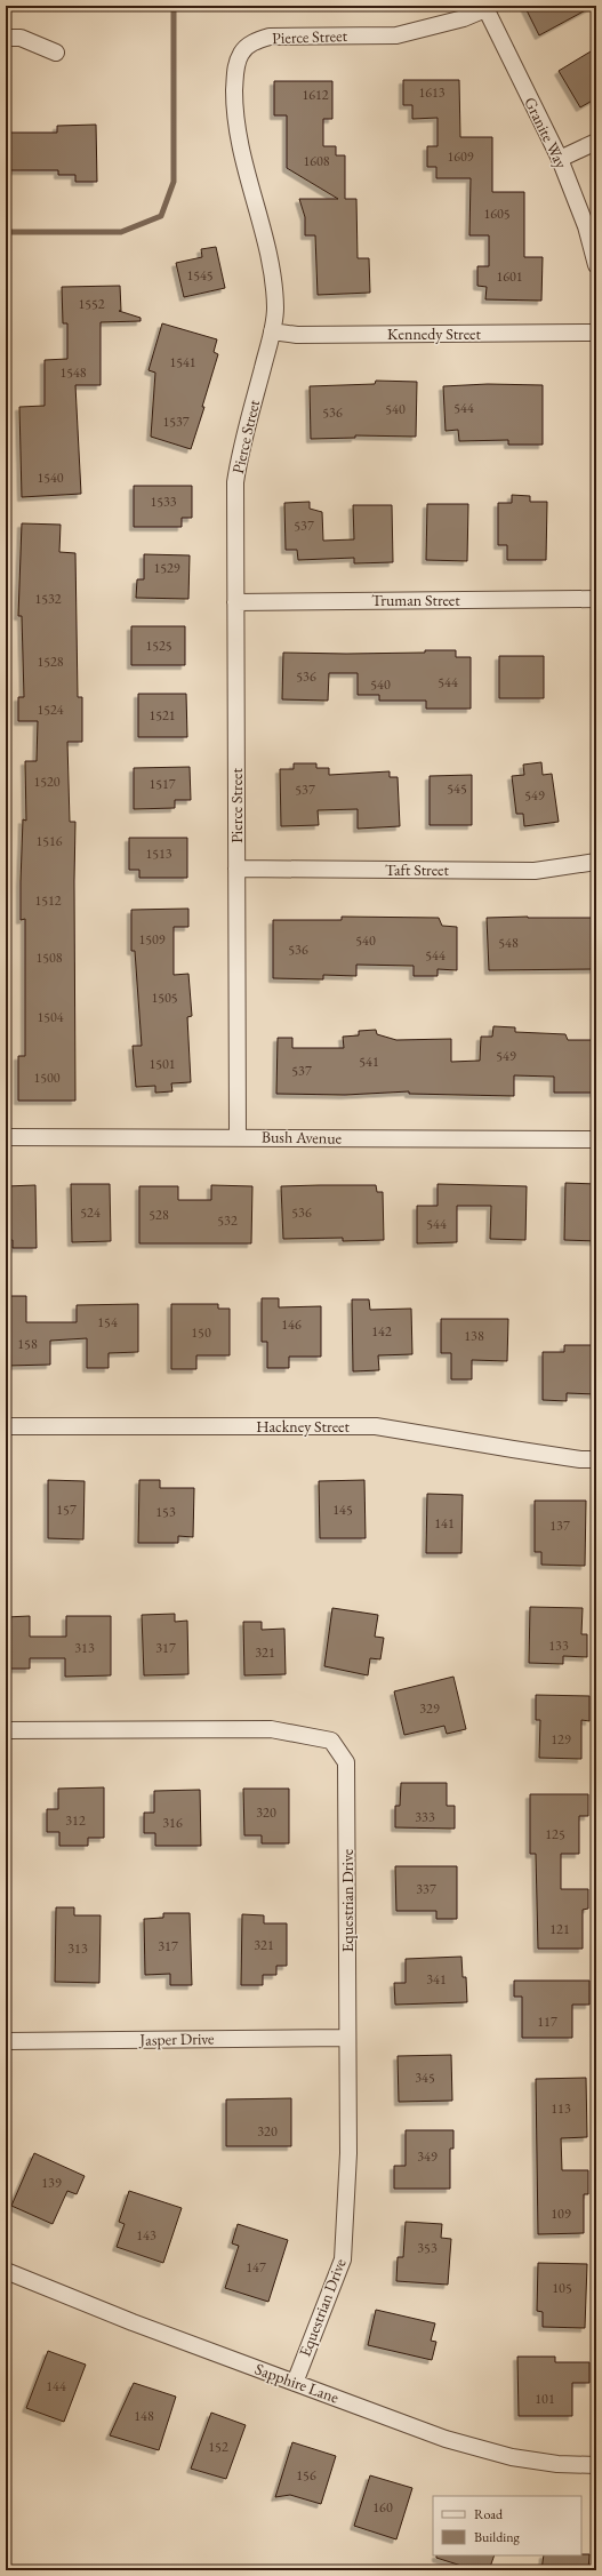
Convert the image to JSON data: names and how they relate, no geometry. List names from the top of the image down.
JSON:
{
  "streets": {
    "street": [
      "Pierce Street",
      "Granite Way",
      "Kennedy Street",
      "Truman Street",
      "Taft Street",
      "Bush Avenue",
      "Hackney Street",
      "Equestrian Drive",
      "Jasper Drive",
      "Sapphire Lane"
    ]
  },
  "crossings": [
    ["Pierce Street", "Granite Way"],
    ["Pierce Street", "Kennedy Street"],
    ["Pierce Street", "Truman Street"],
    ["Pierce Street", "Taft Street"],
    ["Pierce Street", "Bush Avenue"],
    ["Equestrian Drive", "Jasper Drive"],
    ["Equestrian Drive", "Sapphire Lane"]
  ],
  "house_numbers": [
    "1613",
    "1612",
    "1609",
    "1608",
    "1605",
    "1545",
    "1601",
    "1552",
    "1541",
    "1548",
    "544",
    "540",
    "536",
    "1537",
    "1540",
    "1533",
    "537",
    "1529",
    "1532",
    "1525",
    "1528",
    "536",
    "544",
    "540",
    "1524",
    "1521",
    "1520",
    "1517",
    "545",
    "537",
    "549",
    "1516",
    "1513",
    "1512",
    "1509",
    "540",
    "548",
    "536",
    "544",
    "1508",
    "1505",
    "1504",
    "549",
    "541",
    "1501",
    "537",
    "1500",
    "524",
    "536",
    "528",
    "532",
    "544",
    "154",
    "146",
    "142",
    "150",
    "138",
    "158",
    "157",
    "145",
    "153",
    "141",
    "137",
    "133",
    "313",
    "317",
    "321",
    "329",
    "129",
    "320",
    "333",
    "312",
    "316",
    "125",
    "337",
    "121",
    "321",
    "317",
    "313",
    "341",
    "117",
    "345",
    "113",
    "320",
    "349",
    "139",
    "109",
    "143",
    "353",
    "147",
    "105",
    "144",
    "101",
    "148",
    "152",
    "156",
    "160"
  ],
  "legend": ["Road", "Building"]
}
